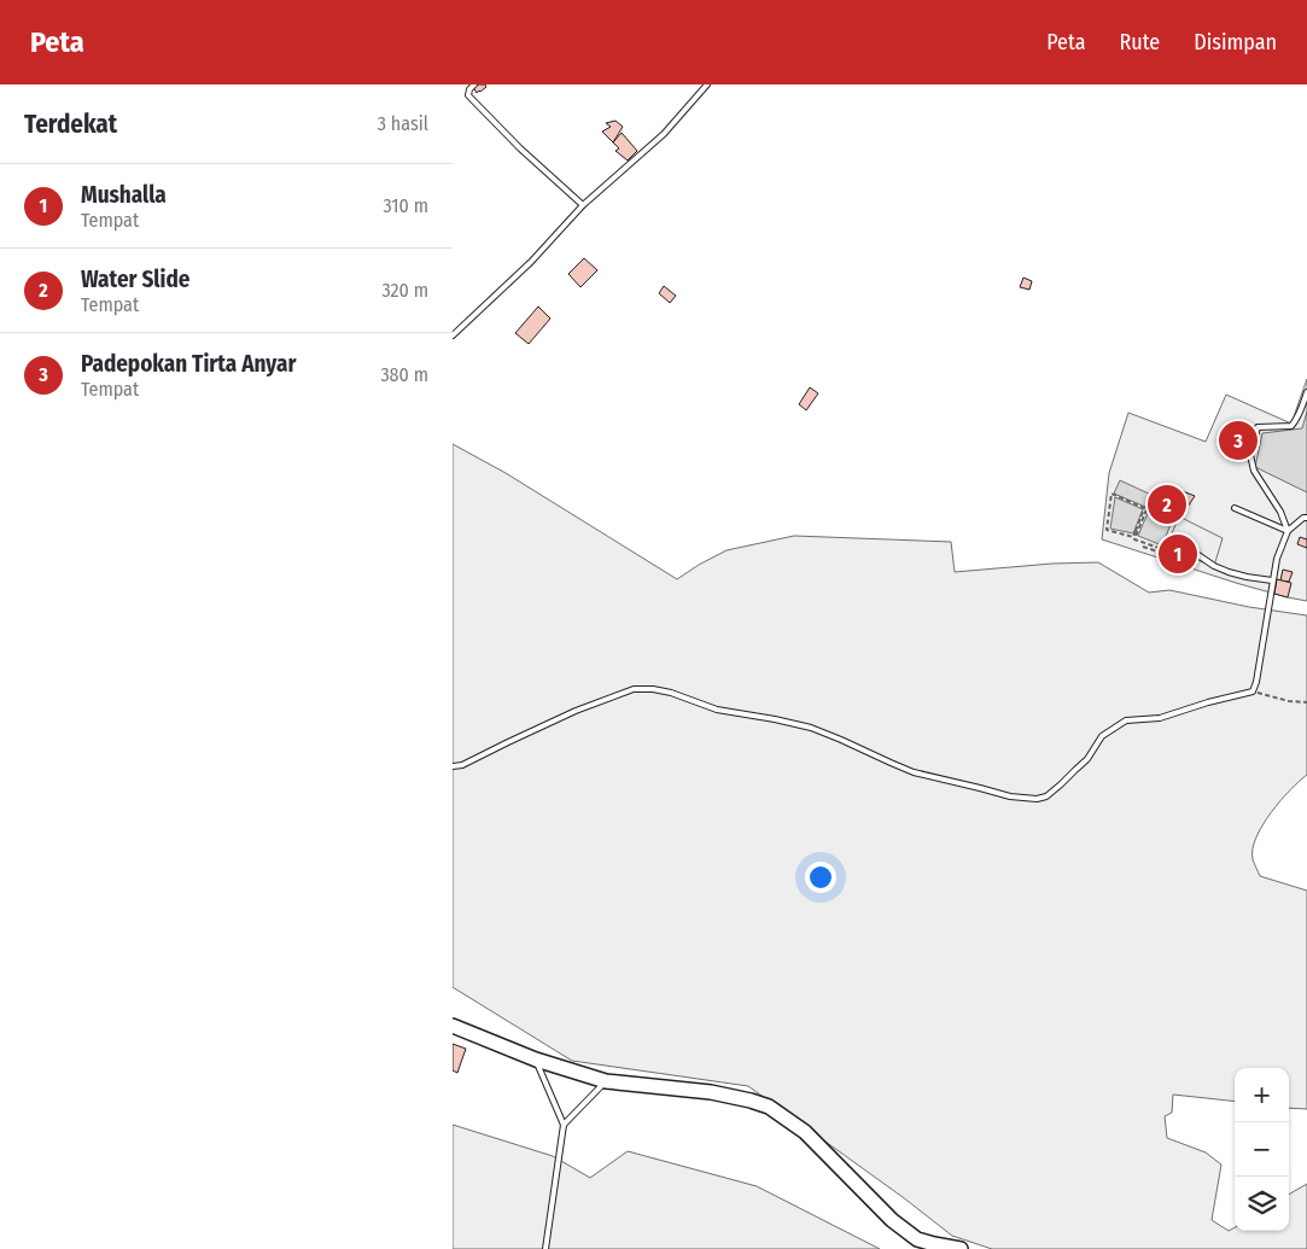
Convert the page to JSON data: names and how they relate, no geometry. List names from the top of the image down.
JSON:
{
  "page": {
    "header": "Peta",
    "nav": ["Peta", "Rute", "Disimpan"],
    "heading": ["Terdekat", "3 hasil"],
    "list": [
      {
        "mark": "1",
        "name": "Mushalla",
        "note": "Tempat",
        "value": "310 m"
      },
      {
        "mark": "2",
        "name": "Water Slide",
        "note": "Tempat",
        "value": "320 m"
      },
      {
        "mark": "3",
        "name": "Padepokan Tirta Anyar",
        "note": "Tempat",
        "value": "380 m"
      }
    ],
    "pins": ["3", "2", "1"],
    "map_buttons": ["+", "−"]
  }
}
